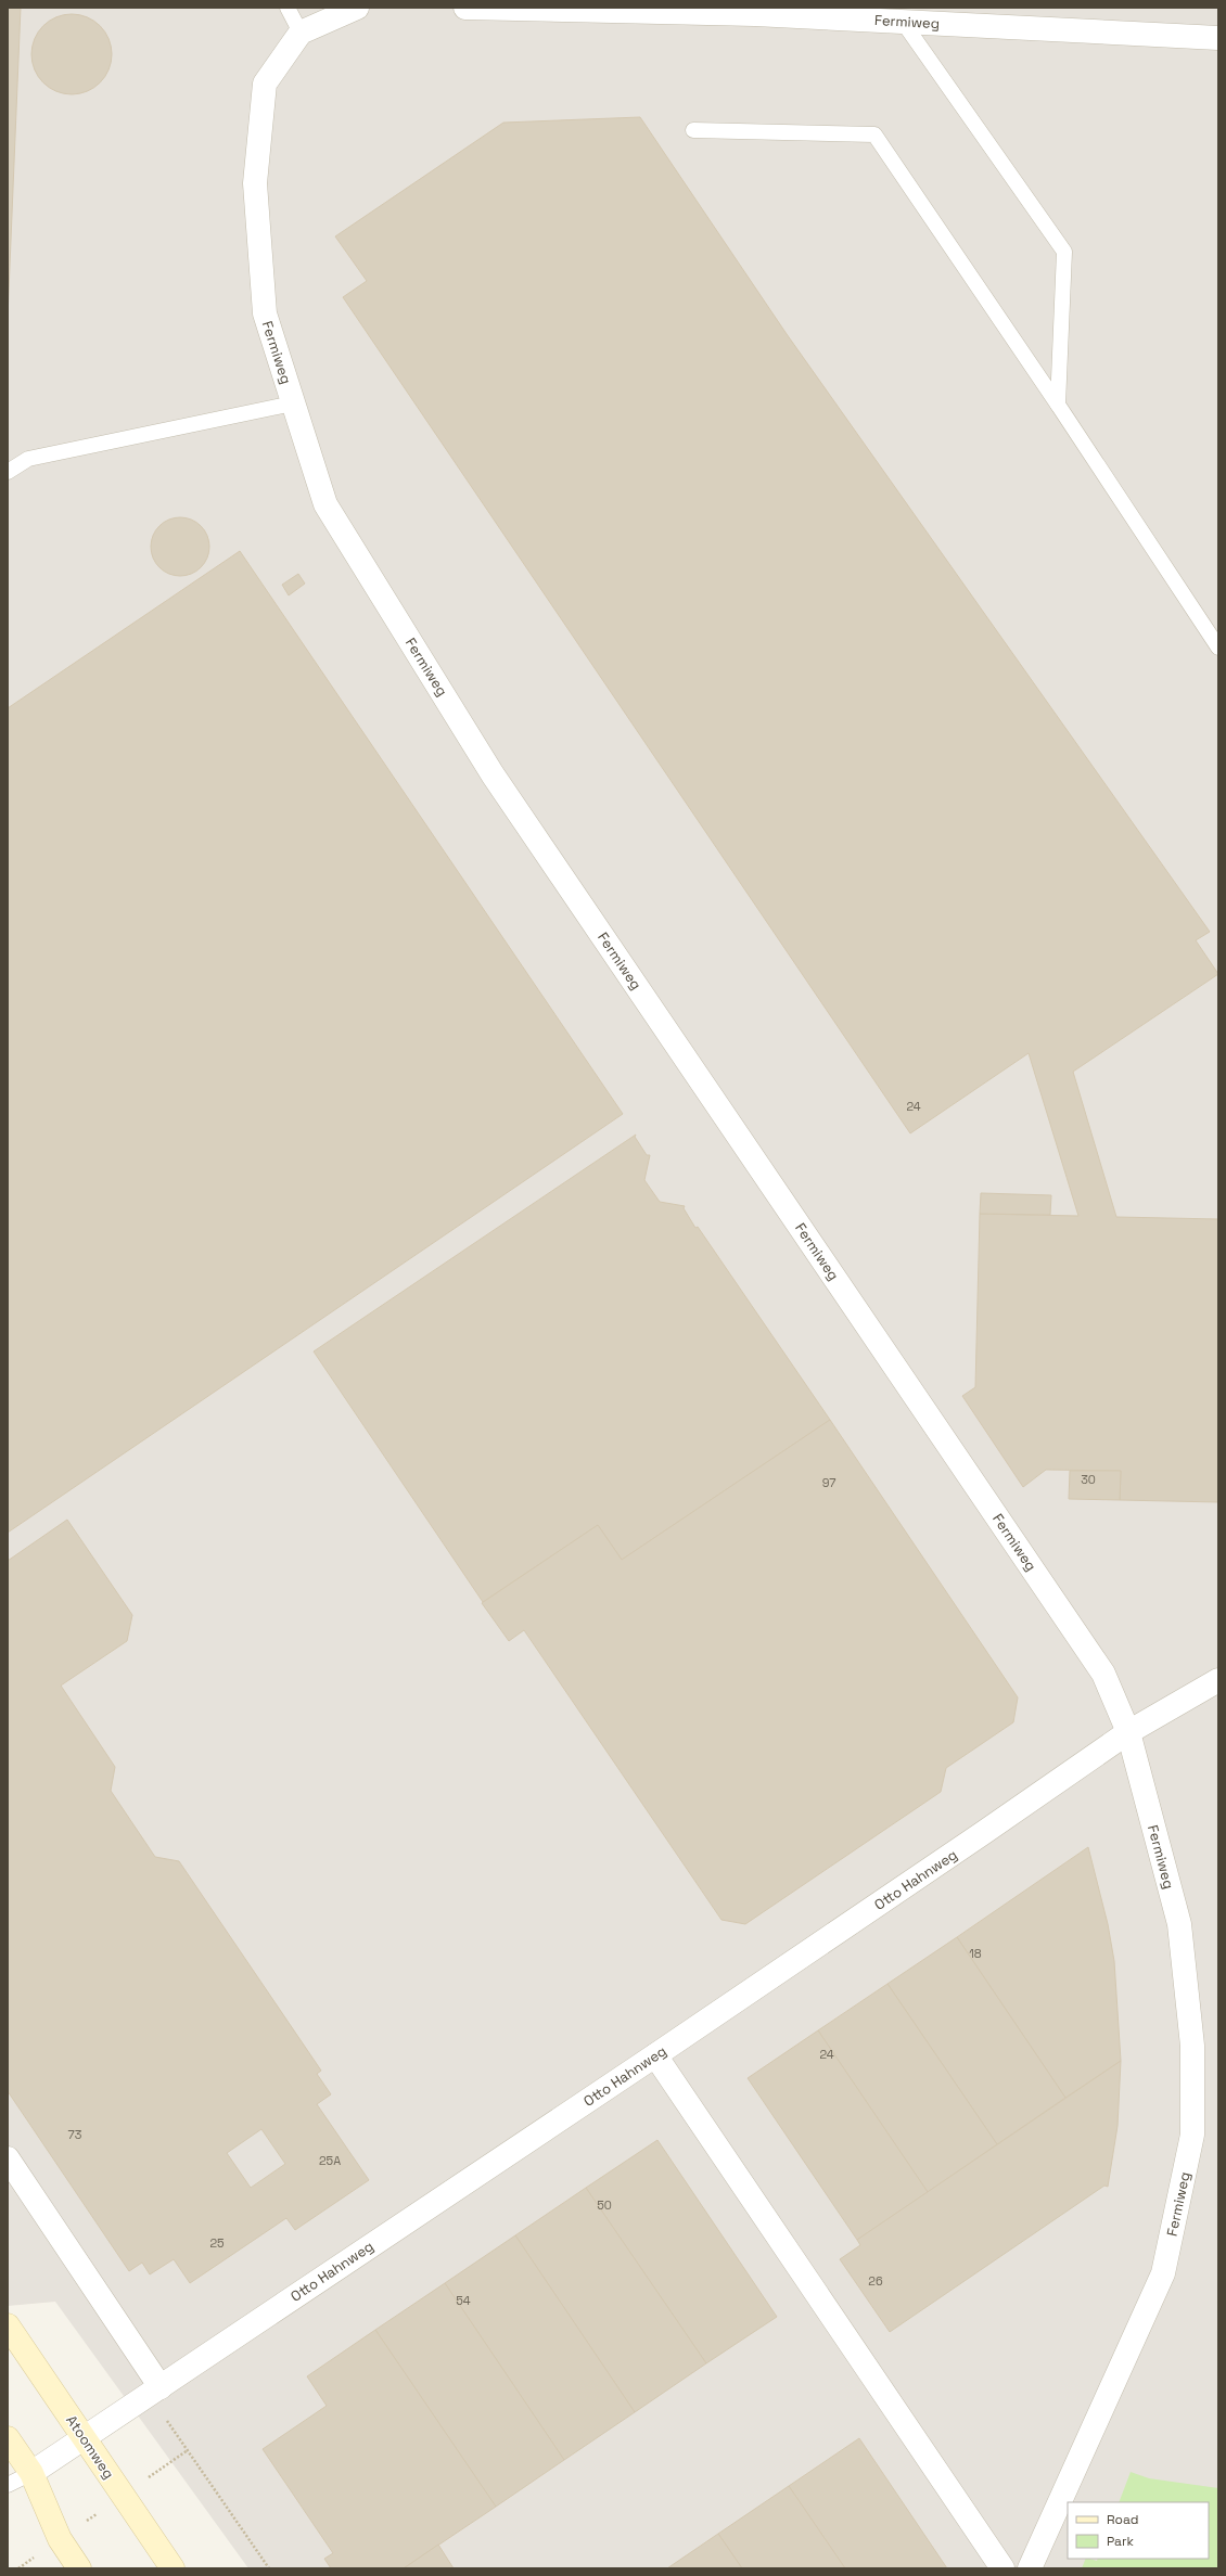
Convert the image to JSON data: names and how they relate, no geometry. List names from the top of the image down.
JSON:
{
  "streets": {
    "main road": ["Atoomweg"],
    "street": ["Fermiweg", "Otto Hahnweg"]
  },
  "crossings": [
    ["Fermiweg", "Otto Hahnweg"],
    ["Otto Hahnweg", "Atoomweg"]
  ],
  "house_numbers": [
    "24",
    "30",
    "97",
    "18",
    "24",
    "73",
    "25A",
    "50",
    "25",
    "26",
    "54"
  ],
  "legend": ["Road", "Park"]
}
